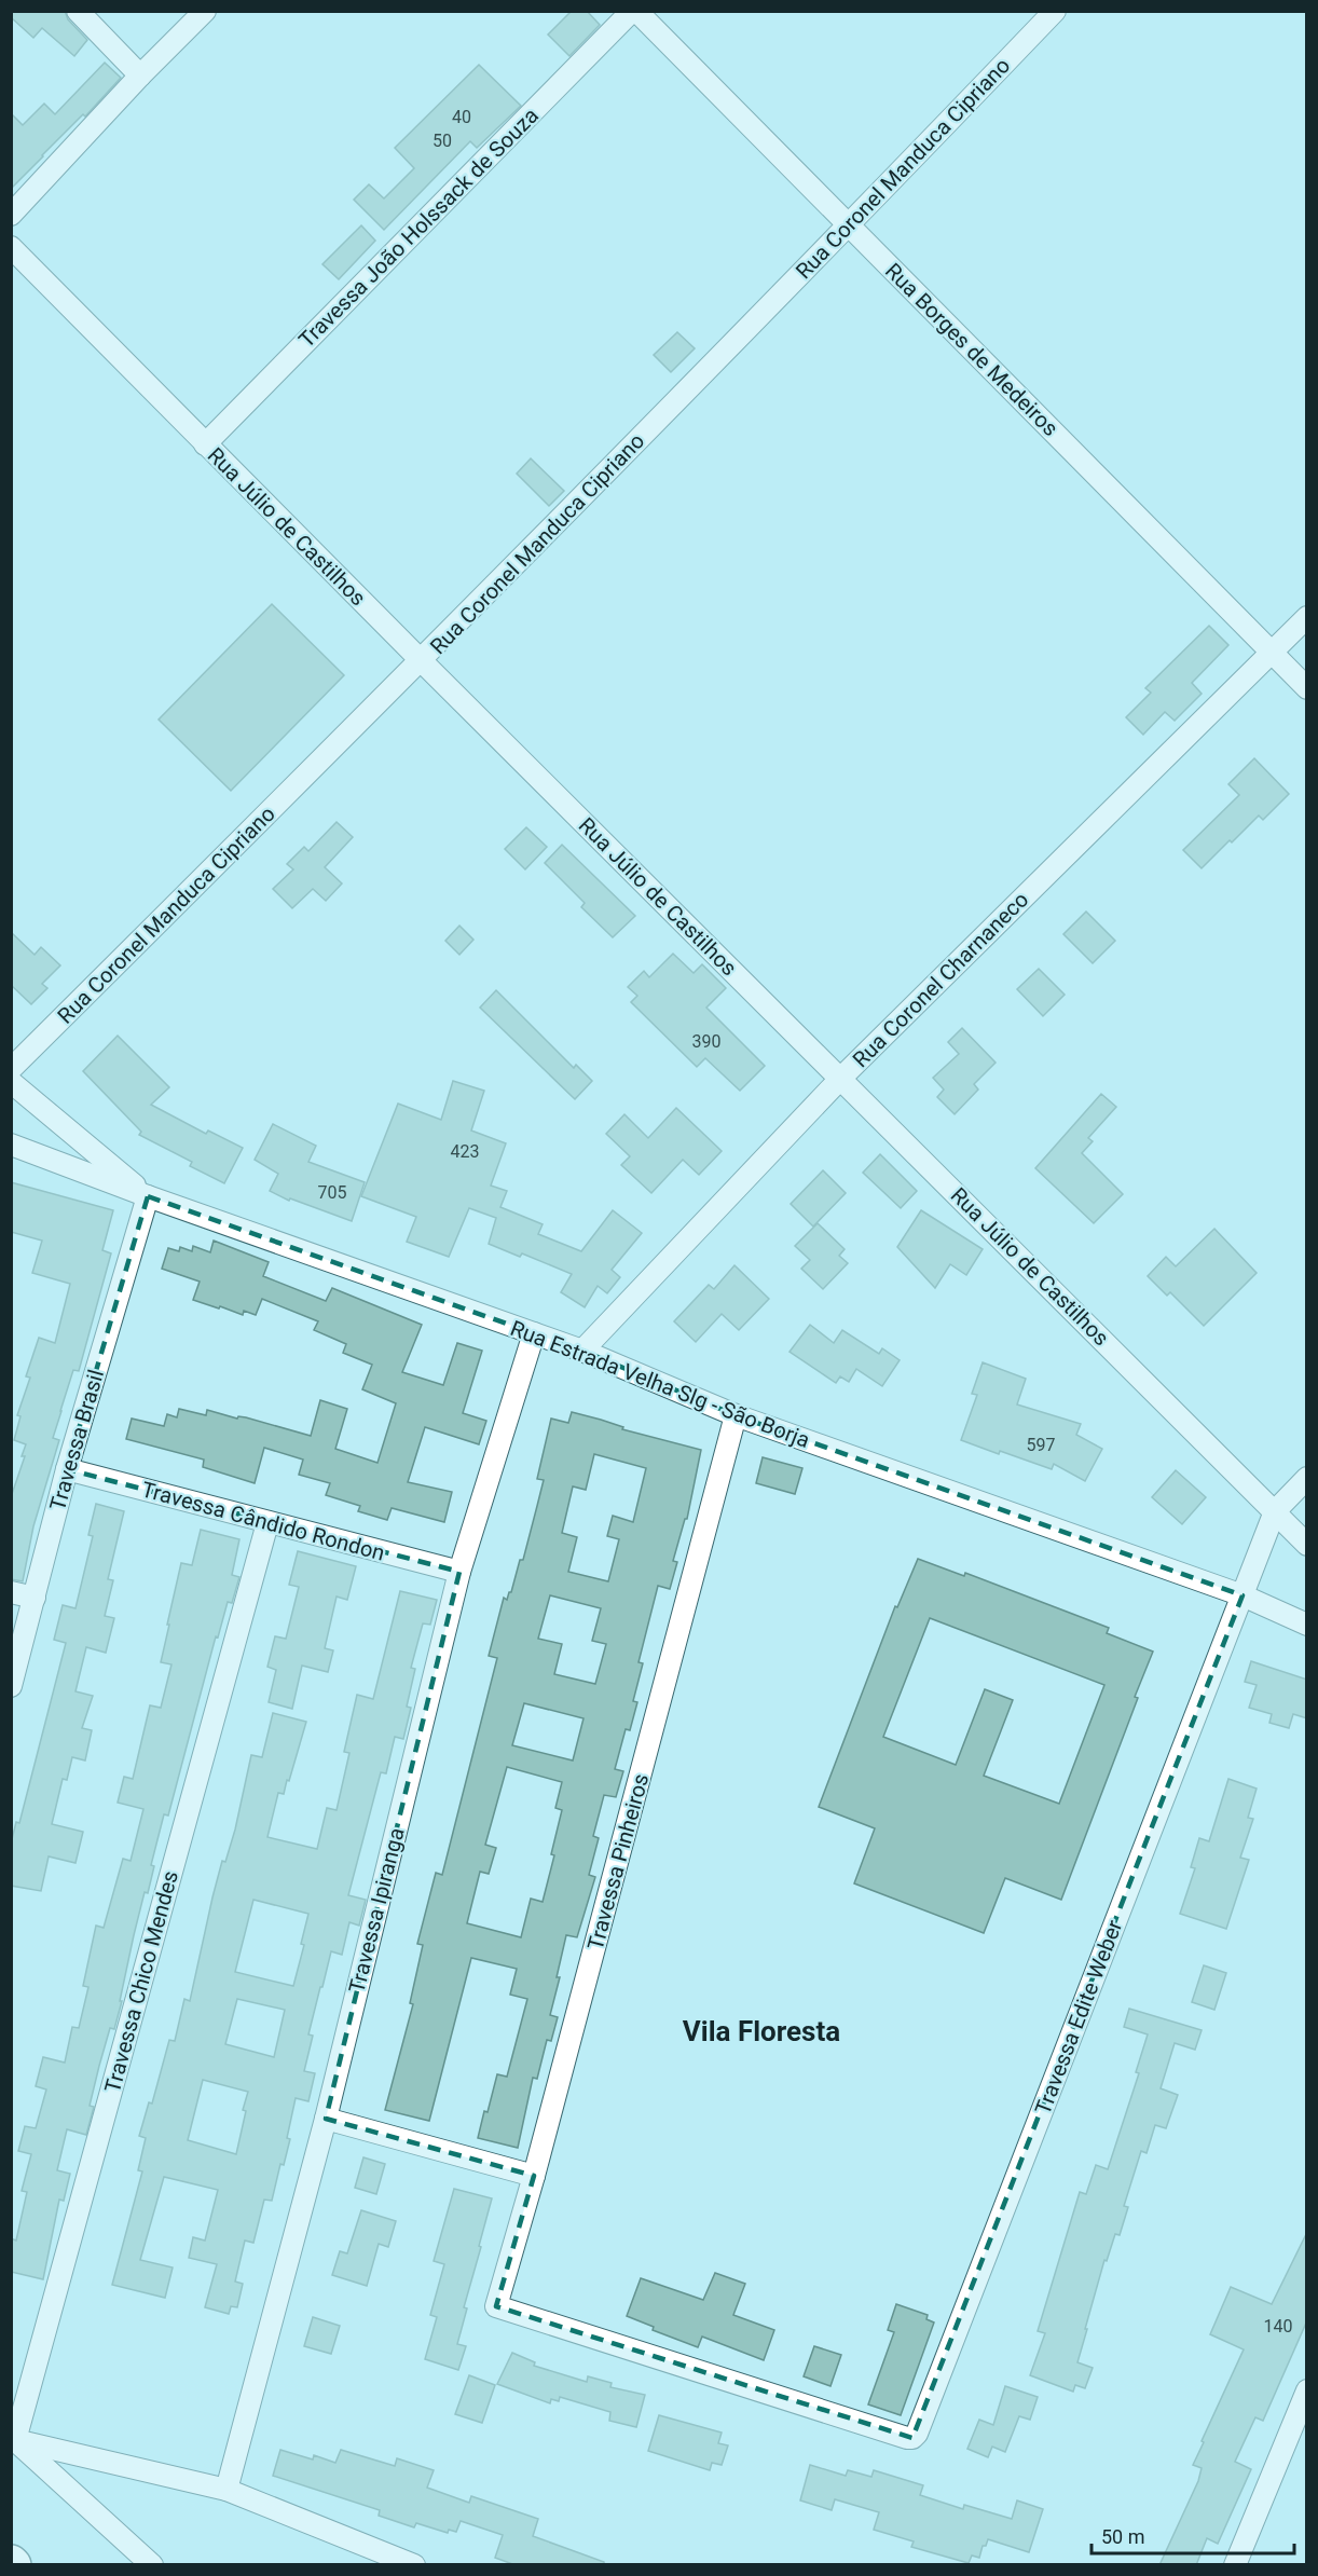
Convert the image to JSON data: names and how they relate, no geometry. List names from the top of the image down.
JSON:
{
  "streets": {
    "street": [
      "Rua Coronel Manduca Cipriano",
      "Travessa João Holssack de Souza",
      "Rua Borges de Medeiros",
      "Rua Júlio de Castilhos",
      "Rua Coronel Charnaneco",
      "Rua Estrada Velha Slg - São Borja",
      "Travessa Brasil",
      "Travessa Cândido Rondon",
      "Travessa Pinheiros",
      "Travessa Ipiranga",
      "Travessa Chico Mendes",
      "Travessa Edite Weber"
    ]
  },
  "crossings": [
    ["Rua Coronel Manduca Cipriano", "Rua Borges de Medeiros"],
    ["Rua Coronel Manduca Cipriano", "Rua Júlio de Castilhos"],
    ["Travessa João Holssack de Souza", "Rua Borges de Medeiros"],
    ["Travessa João Holssack de Souza", "Rua Júlio de Castilhos"],
    ["Rua Borges de Medeiros", "Rua Coronel Charnaneco"],
    ["Rua Júlio de Castilhos", "Rua Coronel Charnaneco"],
    ["Rua Júlio de Castilhos", "Travessa Edite Weber"],
    ["Rua Coronel Charnaneco", "Rua Estrada Velha Slg - São Borja"],
    ["Rua Estrada Velha Slg - São Borja", "Travessa Brasil"],
    ["Rua Estrada Velha Slg - São Borja", "Travessa Pinheiros"],
    ["Rua Estrada Velha Slg - São Borja", "Travessa Ipiranga"],
    ["Rua Estrada Velha Slg - São Borja", "Travessa Edite Weber"],
    ["Travessa Brasil", "Travessa Cândido Rondon"],
    ["Travessa Cândido Rondon", "Travessa Ipiranga"],
    ["Travessa Cândido Rondon", "Travessa Chico Mendes"],
    ["Travessa Pinheiros", "Travessa Edite Weber"]
  ],
  "districts": ["Vila Floresta"],
  "house_numbers": [
    "40",
    "50",
    "390",
    "423",
    "705",
    "597",
    "140"
  ],
  "scale_bar": "50 m"
}
